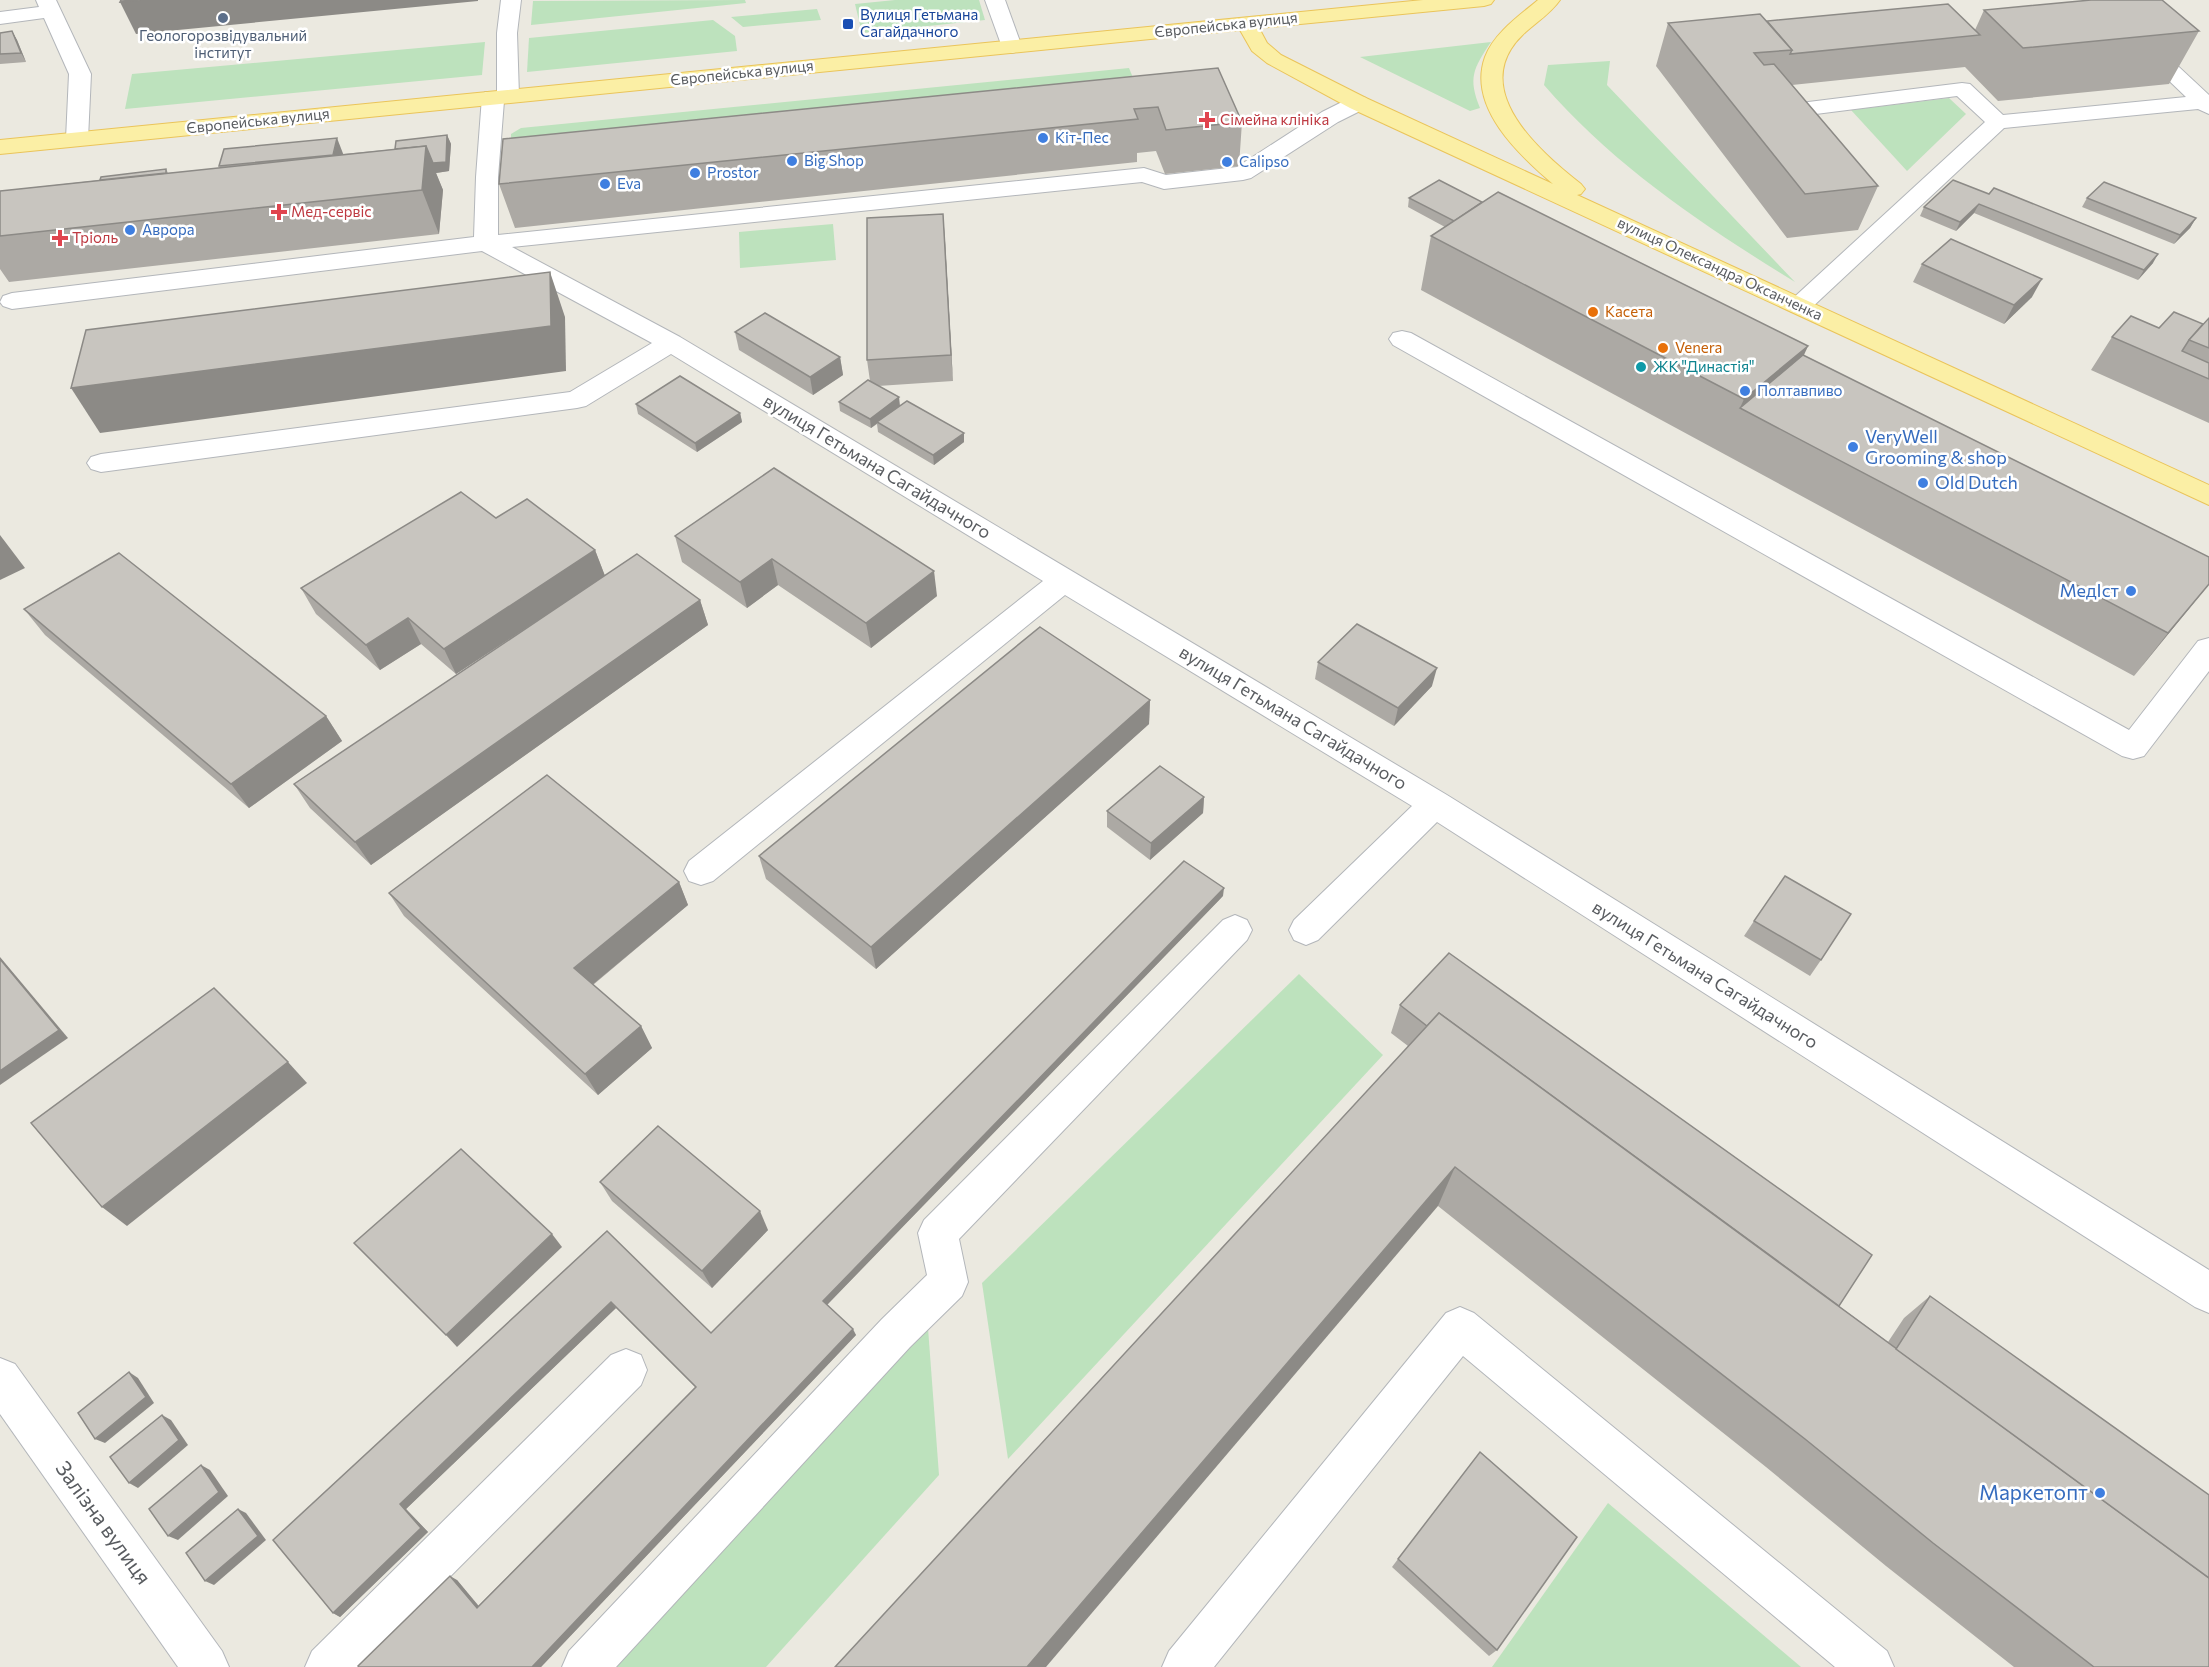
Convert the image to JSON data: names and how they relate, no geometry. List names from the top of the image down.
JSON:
{
  "streets": {
    "main road": ["Європейська вулиця", "вулиця Олександра Оксанченка"],
    "street": ["вулиця Гетьмана Сагайдачного", "Залізна вулиця"]
  },
  "crossings": [
    ["Європейська вулиця", "вулиця Олександра Оксанченка"]
  ],
  "places": {
    "other": [
      "Геологорозвідувальний інститут",
      "Кіт-Пес",
      "Big Shop",
      "Calipso",
      "Prostor",
      "Eva",
      "Аврора",
      "Касета",
      "Venera",
      "ЖК \"Династія\"",
      "Полтавпиво",
      "VeryWell Grooming & shop",
      "Old Dutch",
      "МедІст",
      "Маркетопт"
    ],
    "transit": ["Вулиця Гетьмана Сагайдачного"],
    "health": ["Сімейна клініка", "Мед-сервіс", "Тріоль"]
  }
}
